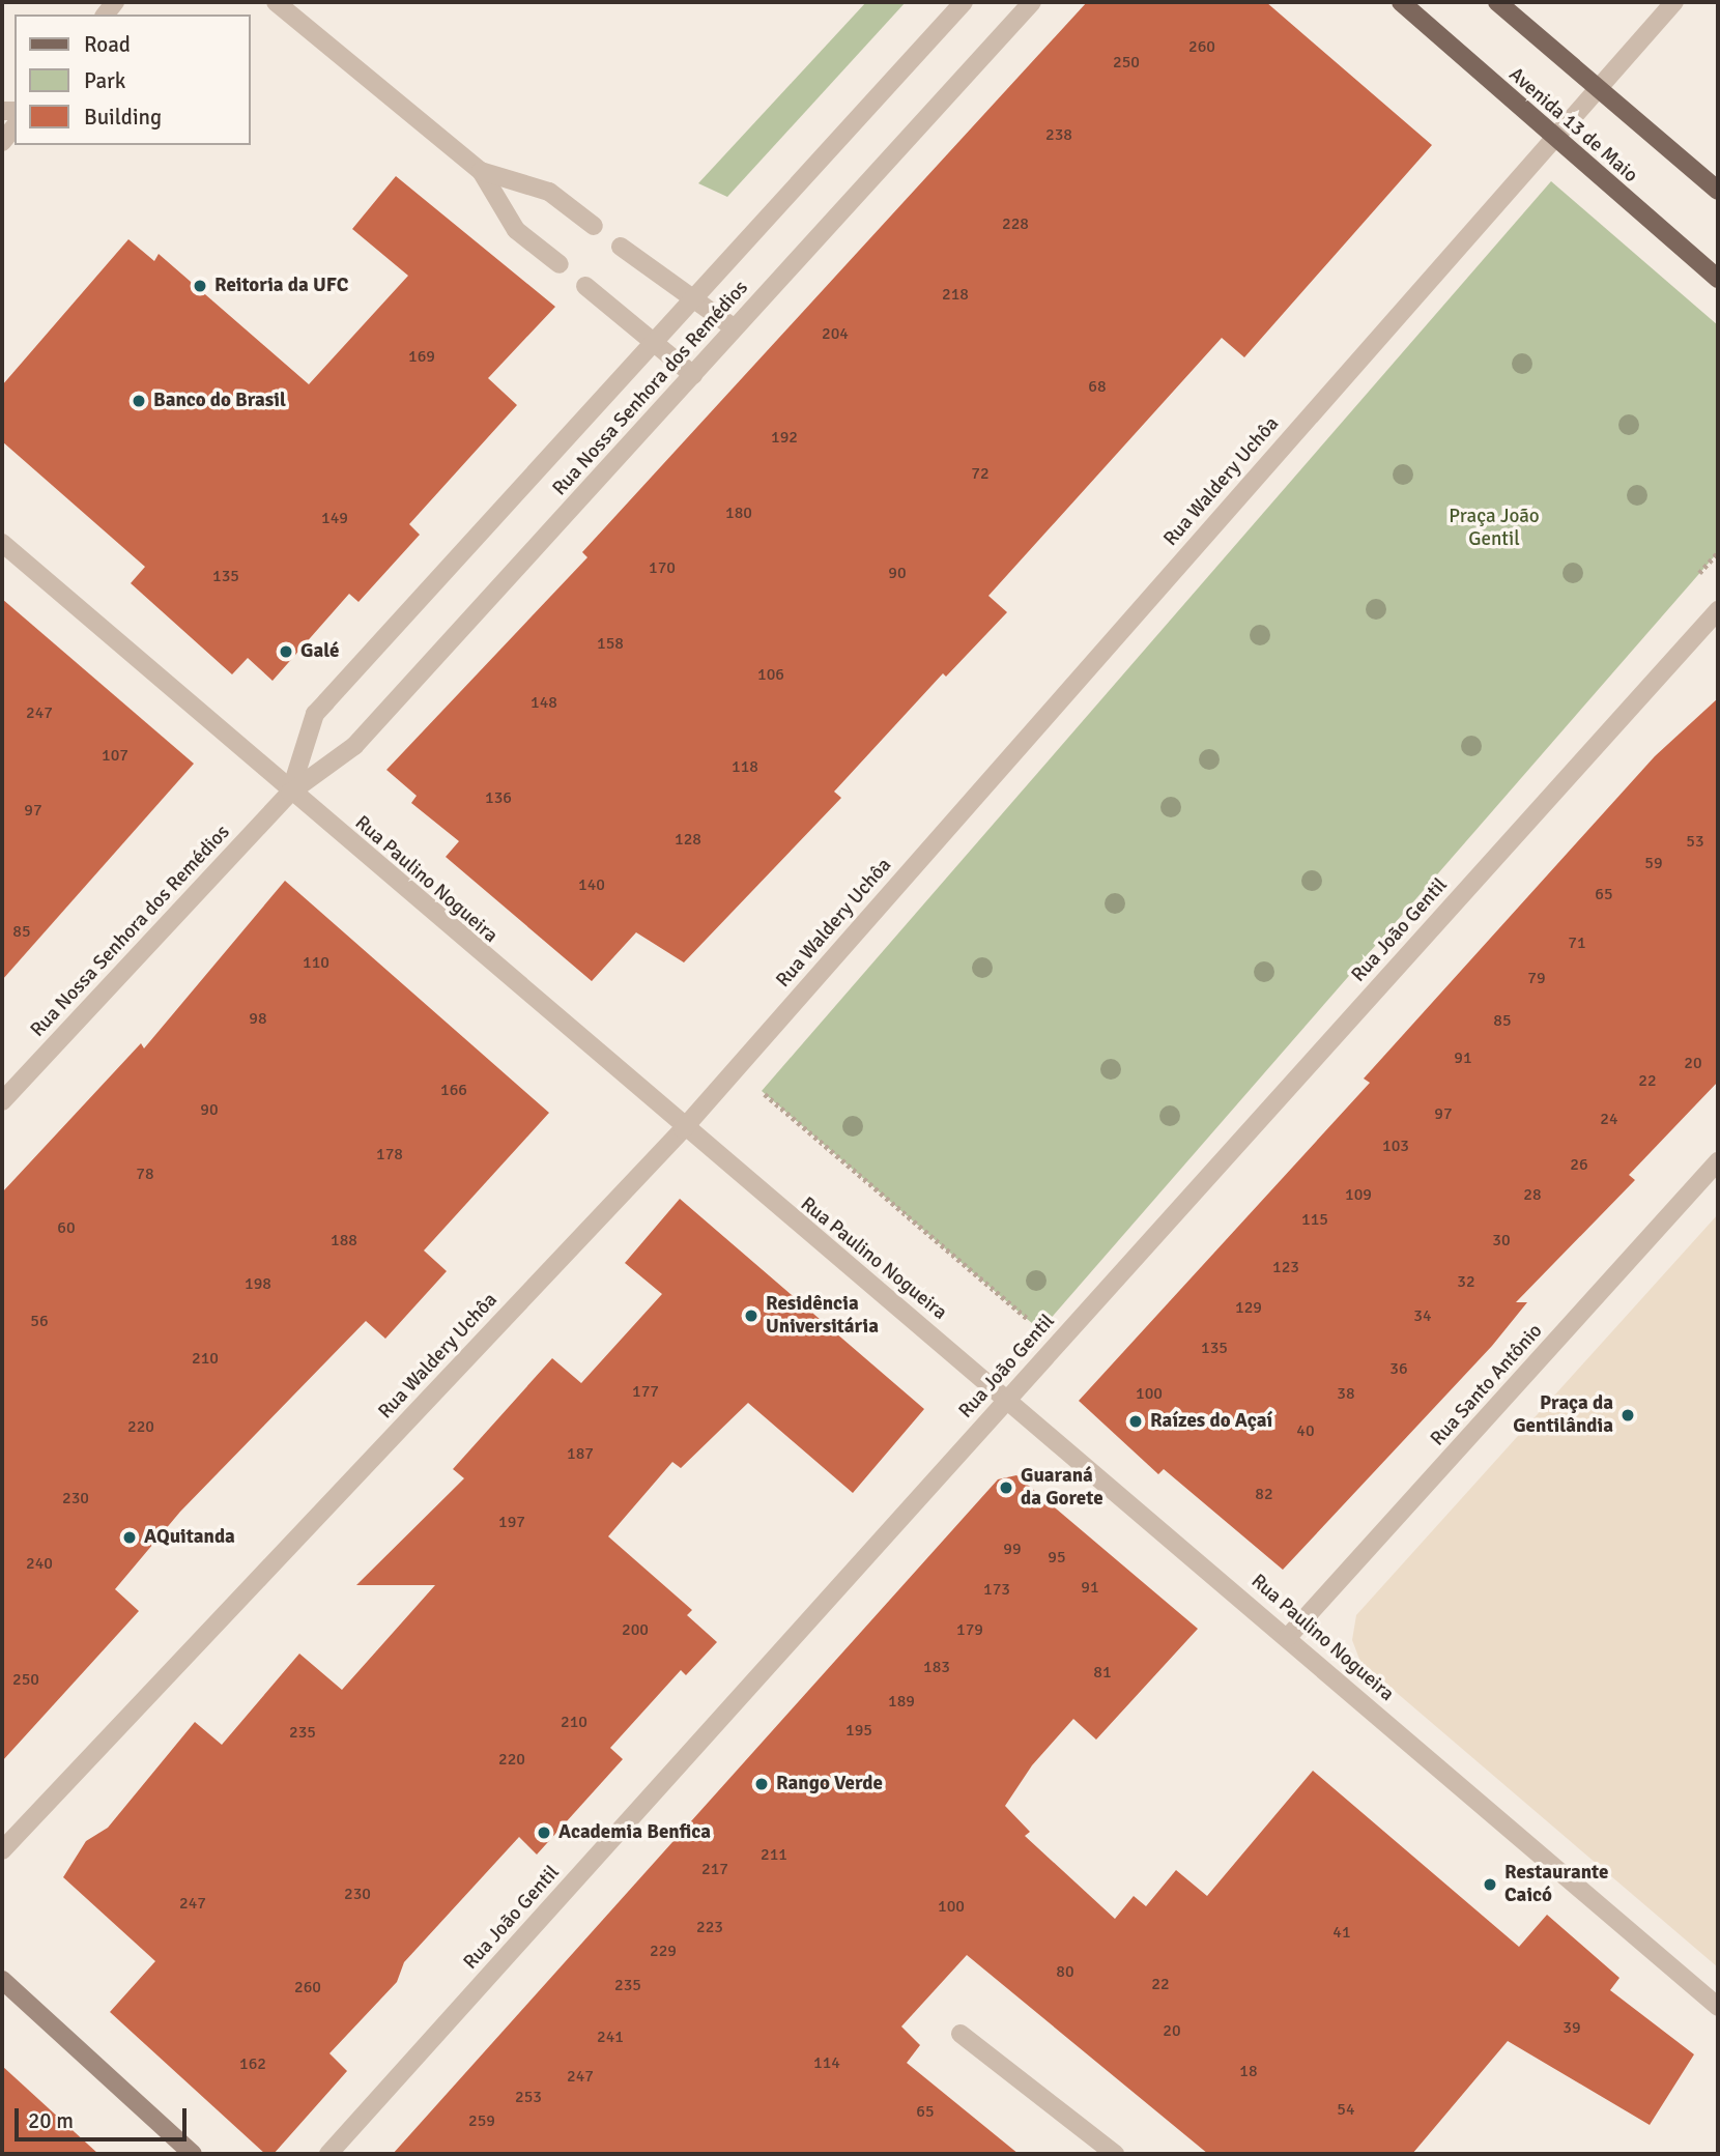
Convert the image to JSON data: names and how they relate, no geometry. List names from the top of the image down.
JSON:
{
  "streets": {
    "main road": ["Avenida 13 de Maio"],
    "street": [
      "Rua Nossa Senhora dos Remédios",
      "Rua Waldery Uchôa",
      "Rua Paulino Nogueira",
      "Rua João Gentil",
      "Rua Santo Antônio"
    ]
  },
  "crossings": [
    ["Avenida 13 de Maio", "Rua Waldery Uchôa"],
    ["Rua Nossa Senhora dos Remédios", "Rua Paulino Nogueira"],
    ["Rua Waldery Uchôa", "Rua Paulino Nogueira"],
    ["Rua Paulino Nogueira", "Rua João Gentil"],
    ["Rua Paulino Nogueira", "Rua Santo Antônio"]
  ],
  "parks": ["Praça João Gentil"],
  "places": [
    "Reitoria da UFC",
    "Banco do Brasil",
    "Galé",
    "Residência Universitária",
    "Praça da Gentilândia",
    "Raízes do Açaí",
    "Guaraná da Gorete",
    "AQuitanda",
    "Rango Verde",
    "Academia Benfica",
    "Restaurante Caicó"
  ],
  "house_numbers": [
    "260",
    "250",
    "238",
    "228",
    "218",
    "204",
    "169",
    "68",
    "192",
    "72",
    "180",
    "149",
    "170",
    "90",
    "135",
    "158",
    "106",
    "148",
    "247",
    "107",
    "118",
    "136",
    "97",
    "128",
    "53",
    "59",
    "140",
    "65",
    "85",
    "71",
    "110",
    "79",
    "98",
    "85",
    "91",
    "20",
    "22",
    "166",
    "90",
    "97",
    "24",
    "103",
    "178",
    "26",
    "78",
    "109",
    "28",
    "115",
    "60",
    "188",
    "30",
    "123",
    "32",
    "198",
    "129",
    "34",
    "56",
    "135",
    "210",
    "36",
    "177",
    "100",
    "38",
    "220",
    "40",
    "187",
    "82",
    "230",
    "197",
    "99",
    "95",
    "240",
    "91",
    "173",
    "200",
    "179",
    "183",
    "81",
    "250",
    "189",
    "210",
    "195",
    "235",
    "220",
    "211",
    "217",
    "230",
    "247",
    "100",
    "223",
    "41",
    "229",
    "80",
    "22",
    "235",
    "260",
    "39",
    "20",
    "241",
    "114",
    "162",
    "18",
    "247",
    "253",
    "54",
    "65",
    "259"
  ],
  "legend": ["Road", "Park", "Building"],
  "scale_bar": "20 m"
}
